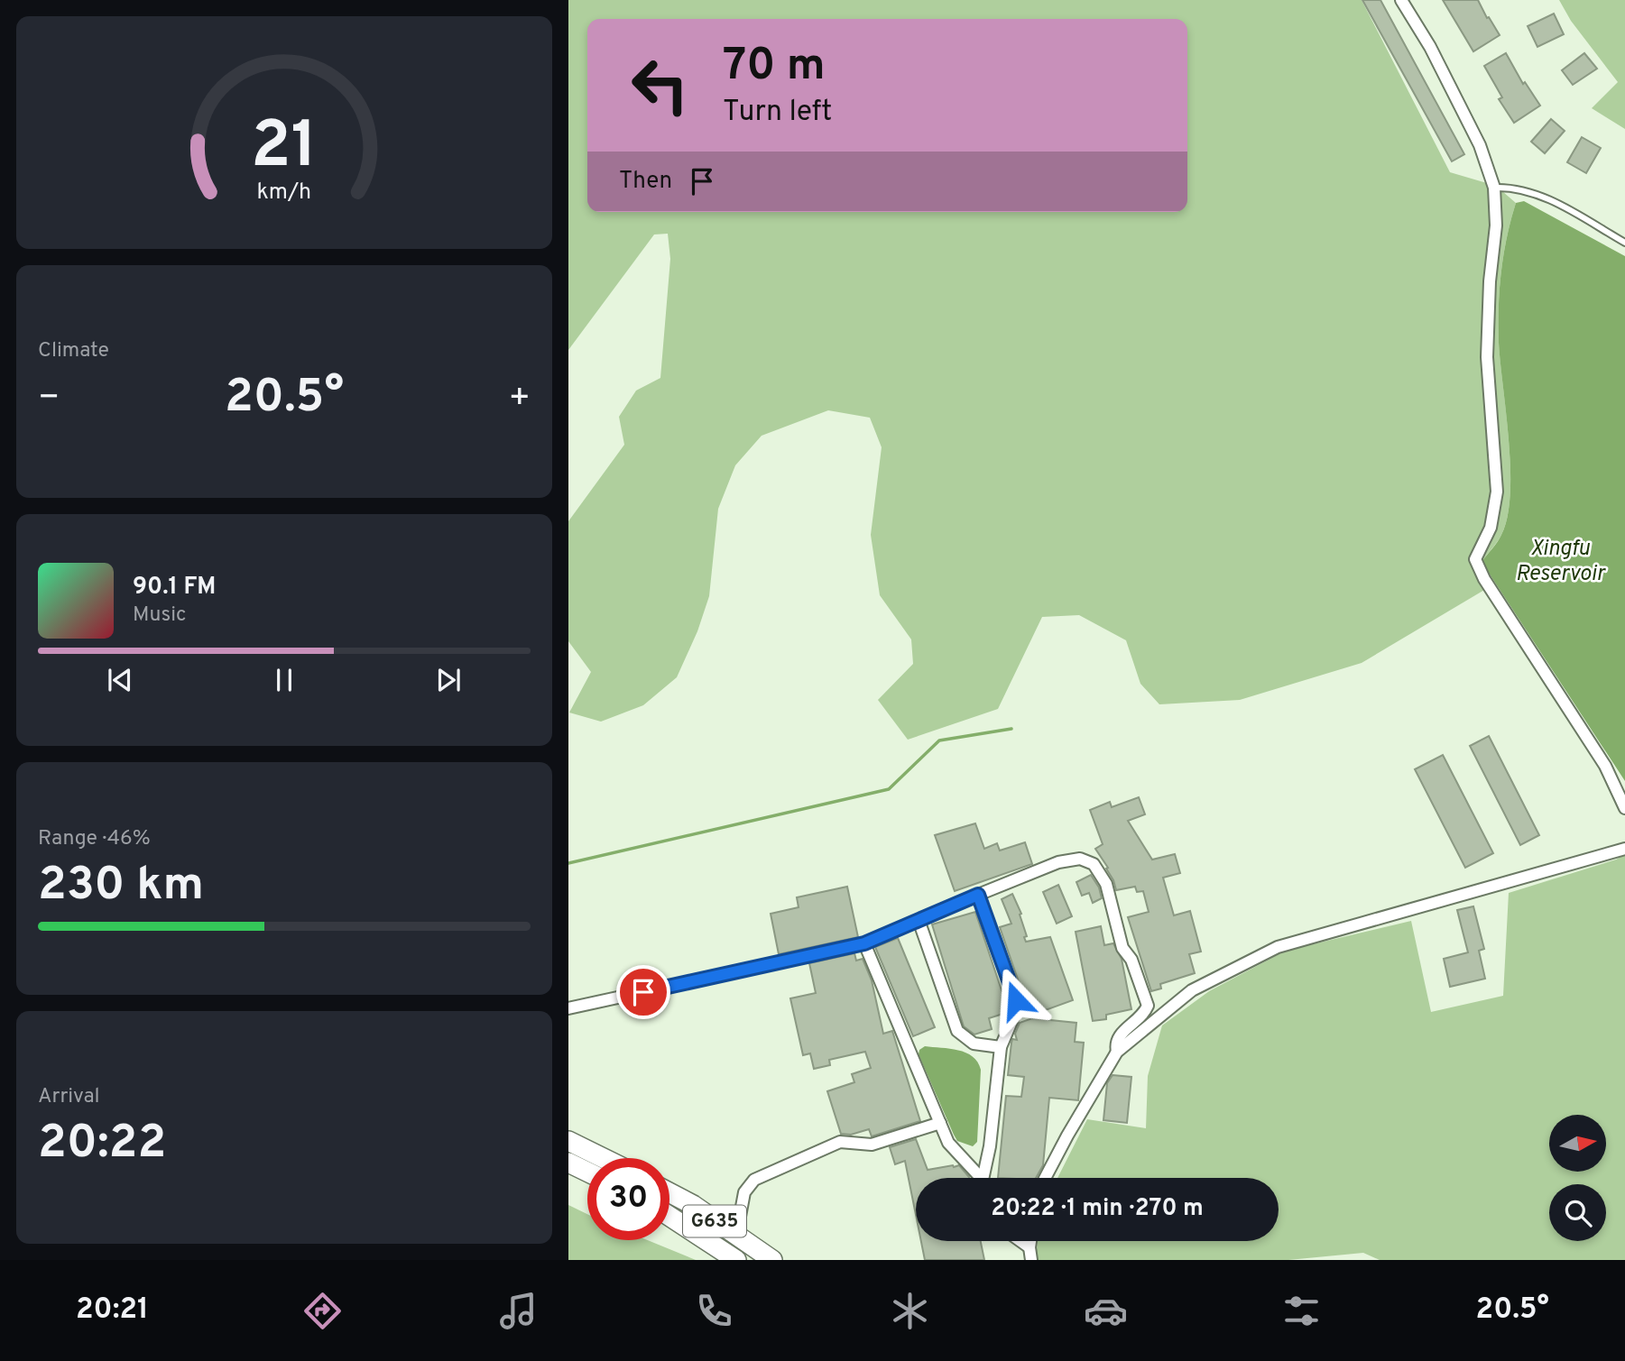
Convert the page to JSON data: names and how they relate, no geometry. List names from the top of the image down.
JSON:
{
  "streets": {
    "highway": ["G635"]
  },
  "water": ["Xingfu Reservoir"],
  "north": "right",
  "page": {
    "turn": ["70 m", "Turn left"],
    "then": "Then",
    "tile": [
      "Climate",
      ["Range · 46%", "230 km"],
      ["Arrival", "20:22"]
    ],
    "heat": ["−", "20.5°", "+"],
    "song": ["90.1 FM", "Music"],
    "limit": "30",
    "trip": "20:22 · 1 min · 270 m",
    "tabs": ["20:21", "20.5°"],
    "gauge": ["21", "km/h"]
  }
}
